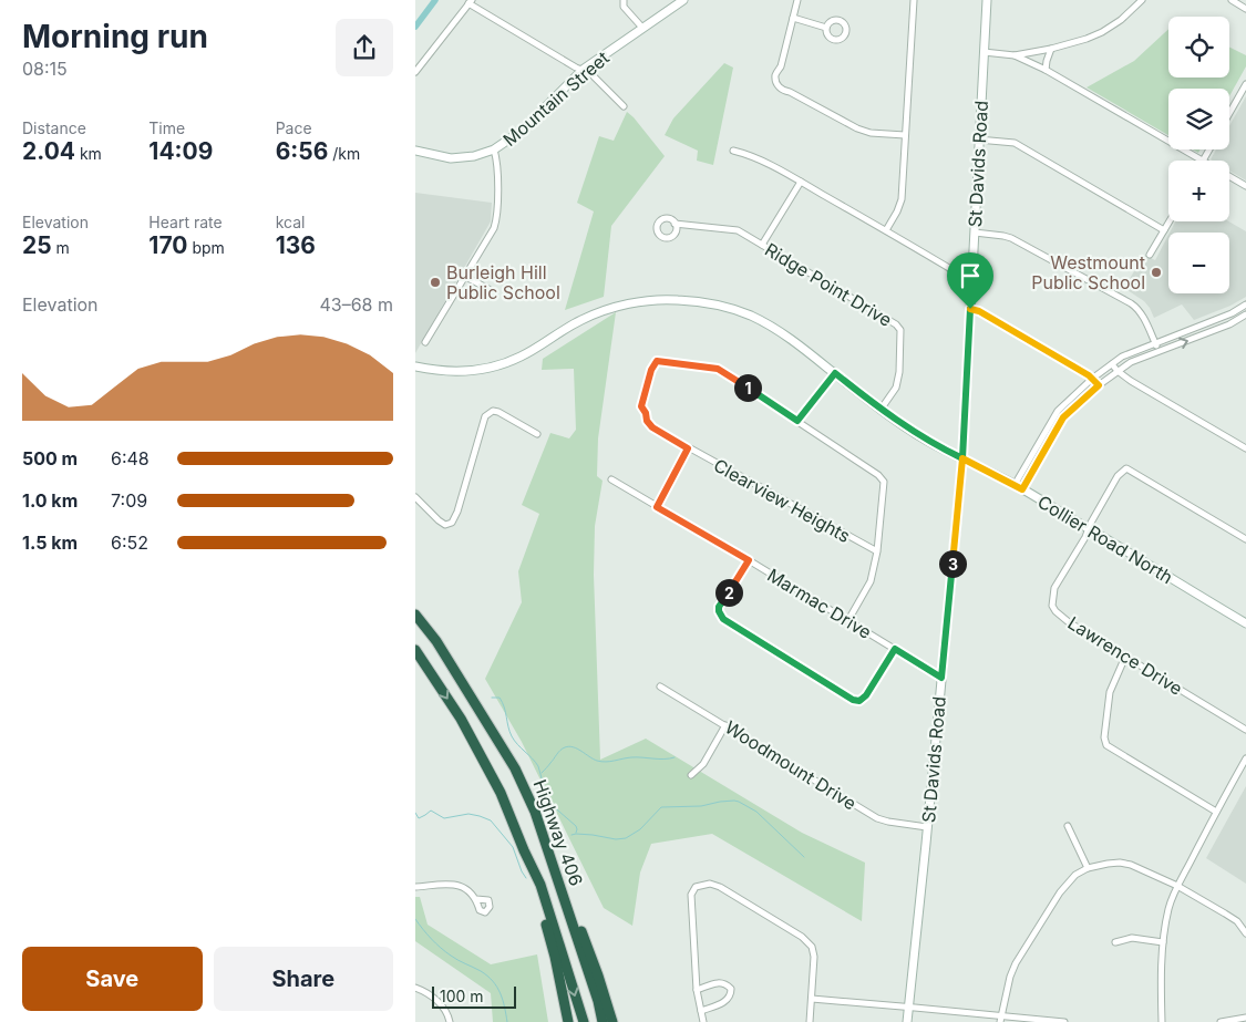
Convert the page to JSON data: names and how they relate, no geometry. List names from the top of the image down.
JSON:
{
  "streets": {
    "highway": ["Highway 406"],
    "main road": ["Mountain Street", "St Davids Road", "Collier Road North"],
    "street": [
      "Ridge Point Drive",
      "Clearview Heights",
      "Marmac Drive",
      "Lawrence Drive",
      "Woodmount Drive"
    ]
  },
  "crossings": [
    ["St Davids Road", "Collier Road North"],
    ["St Davids Road", "Marmac Drive"],
    ["St Davids Road", "Woodmount Drive"],
    ["Ridge Point Drive", "Collier Road North"],
    ["Collier Road North", "Lawrence Drive"]
  ],
  "places": ["Westmount Public School", "Burleigh Hill Public School"],
  "scale_bar": "100 m",
  "page": {
    "heading": ["Morning run", "08:15"],
    "map_buttons": ["+", "−"],
    "stats": [
      ["Distance", "2.04 km"],
      ["Time", "14:09"],
      ["Pace", "6:56 /km"],
      ["Elevation", "25 m"],
      ["Heart rate", "170 bpm"],
      ["kcal", "136"]
    ],
    "chart": ["Elevation", "43–68 m"],
    "pins": ["1", "3", "2"],
    "list": [
      {
        "name": "500 m",
        "note": "6:48"
      },
      {
        "name": "1.0 km",
        "note": "7:09"
      },
      {
        "name": "1.5 km",
        "note": "6:52"
      }
    ],
    "buttons": ["Save", "Share"],
    "scale": "100 m"
  }
}
